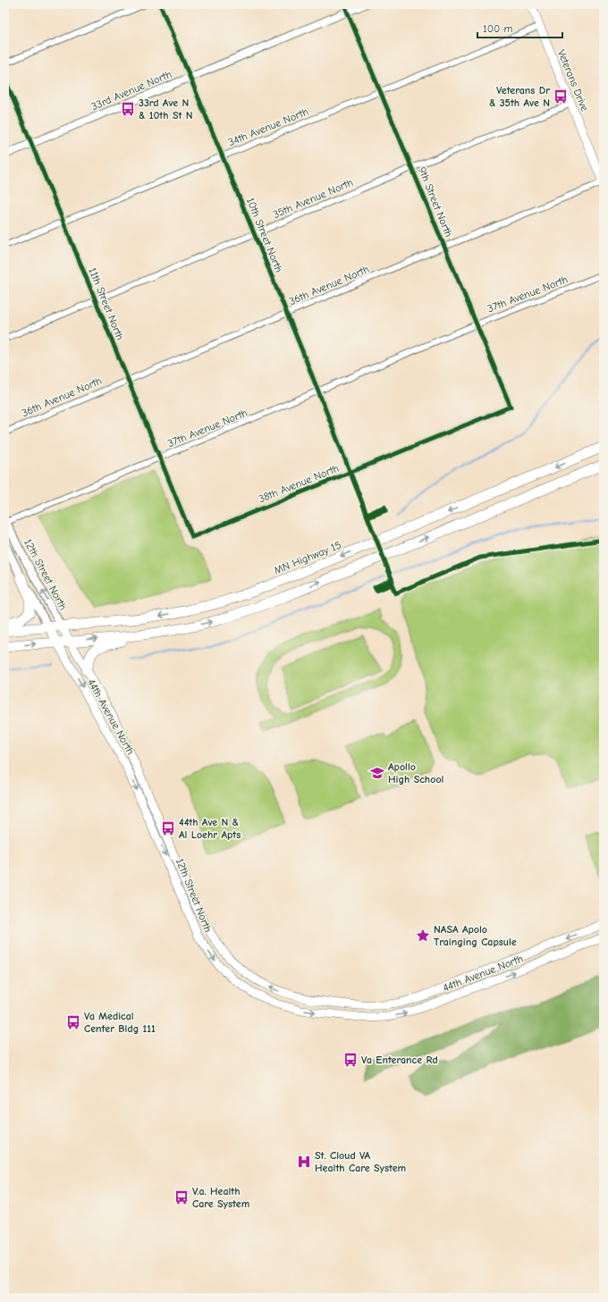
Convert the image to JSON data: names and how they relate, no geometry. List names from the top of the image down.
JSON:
{
  "streets": {
    "highway": ["MN Highway 15"],
    "main road": ["Veterans Drive", "12th Street North", "44th Avenue North"],
    "street": [
      "33rd Avenue North",
      "34th Avenue North",
      "35th Avenue North",
      "9th Street North",
      "10th Street North",
      "36th Avenue North",
      "37th Avenue North",
      "11th Street North",
      "38th Avenue North"
    ]
  },
  "crossings": [
    ["Veterans Drive", "34th Avenue North"],
    ["Veterans Drive", "35th Avenue North"],
    ["Veterans Drive", "36th Avenue North"],
    ["33rd Avenue North", "9th Street North"],
    ["33rd Avenue North", "10th Street North"],
    ["33rd Avenue North", "11th Street North"],
    ["34th Avenue North", "9th Street North"],
    ["34th Avenue North", "10th Street North"],
    ["34th Avenue North", "11th Street North"],
    ["35th Avenue North", "9th Street North"],
    ["35th Avenue North", "10th Street North"],
    ["35th Avenue North", "11th Street North"],
    ["9th Street North", "36th Avenue North"],
    ["9th Street North", "37th Avenue North"],
    ["9th Street North", "38th Avenue North"],
    ["10th Street North", "36th Avenue North"],
    ["10th Street North", "37th Avenue North"],
    ["10th Street North", "38th Avenue North"],
    ["36th Avenue North", "11th Street North"],
    ["37th Avenue North", "11th Street North"],
    ["37th Avenue North", "12th Street North"],
    ["11th Street North", "38th Avenue North"],
    ["MN Highway 15", "12th Street North"],
    ["MN Highway 15", "44th Avenue North"],
    ["12th Street North", "44th Avenue North"]
  ],
  "places": {
    "bus stop": [
      "Veterans Dr & 35th Ave N",
      "33rd Ave N & 10th St N",
      "44th Ave N & Al Loehr Apts",
      "Va Medical Center Bldg 111",
      "Va Enterance Rd",
      "V.a. Health Care System"
    ],
    "school or university": ["Apollo High School"],
    "place": ["NASA Apolo Trainging Capsule"],
    "hospital": ["St. Cloud VA Health Care System"]
  },
  "scale_bar": "100 m"
}
